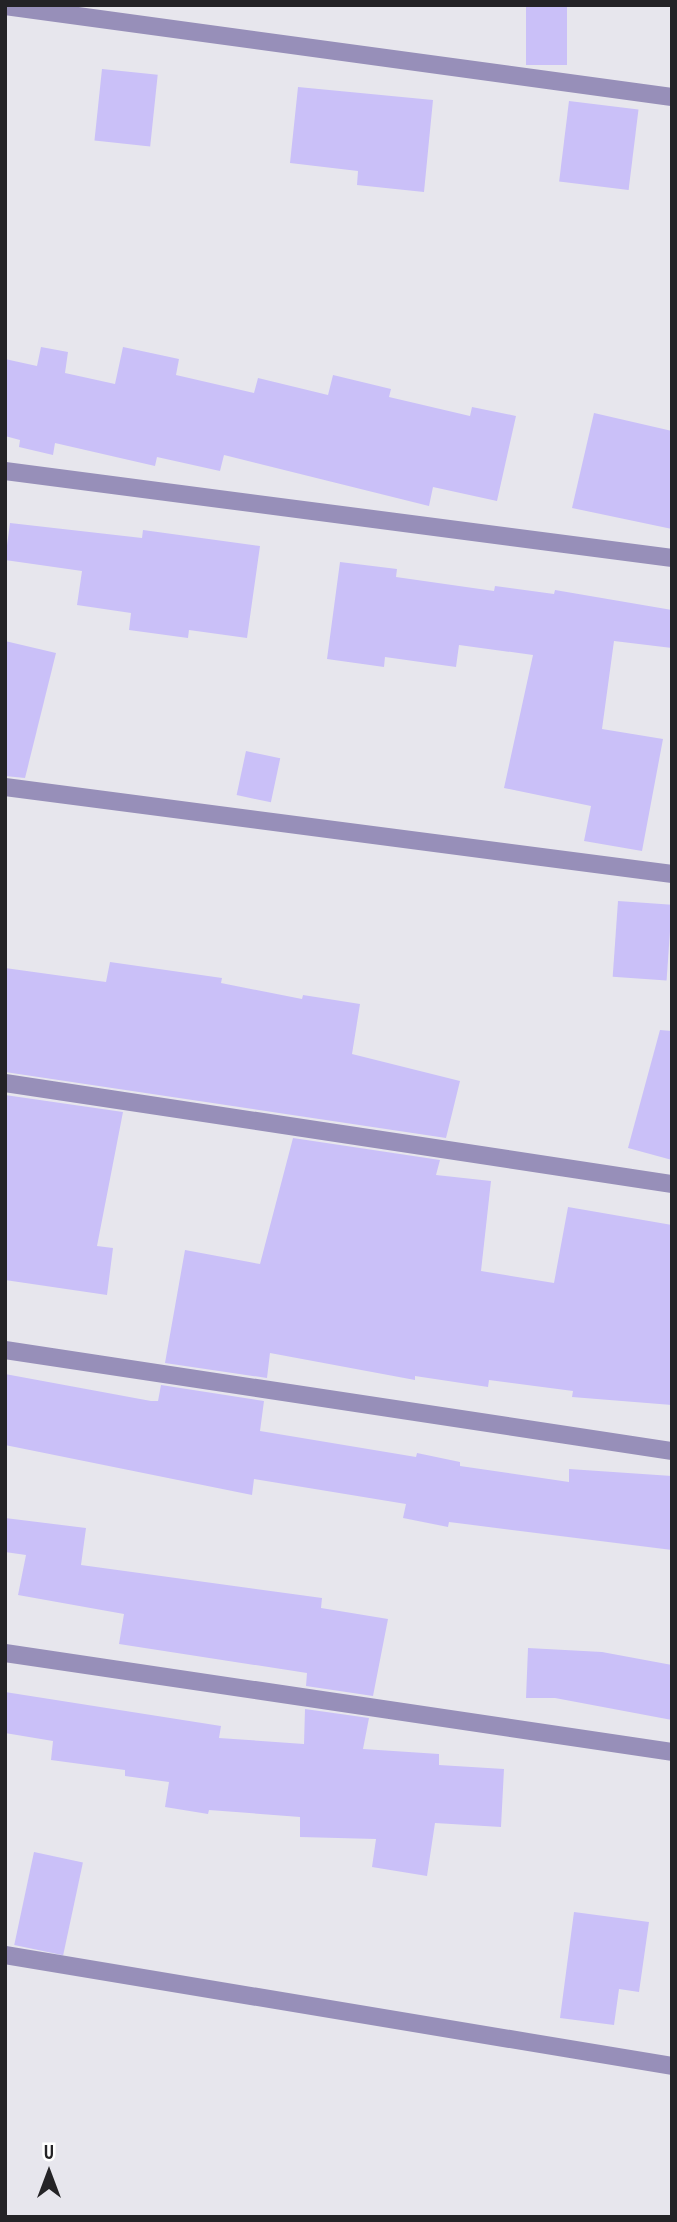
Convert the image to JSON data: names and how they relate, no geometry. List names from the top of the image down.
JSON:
{
  "north": "top"
}
